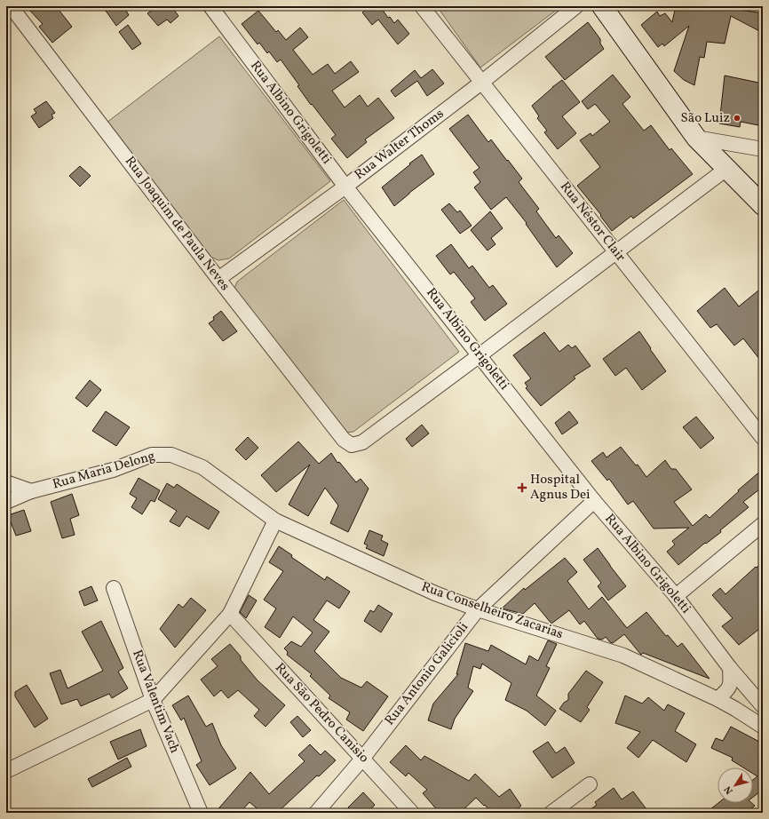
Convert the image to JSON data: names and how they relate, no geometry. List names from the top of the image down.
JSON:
{
  "streets": {
    "street": [
      "Rua Albino Grigoletti",
      "Rua Walter Thoms",
      "Rua Néstor Clair",
      "Rua Joaquim de Paula Neves",
      "Rua Maria Delong",
      "Rua Conselheiro Zacarias",
      "Rua Antonio Galicioli",
      "Rua Valentim Vach",
      "Rua São Pedro Canisio"
    ]
  },
  "crossings": [
    ["Rua Albino Grigoletti", "Rua Walter Thoms"],
    ["Rua Albino Grigoletti", "Rua Joaquim de Paula Neves"],
    ["Rua Albino Grigoletti", "Rua Antonio Galicioli"],
    ["Rua Walter Thoms", "Rua Néstor Clair"],
    ["Rua Walter Thoms", "Rua Joaquim de Paula Neves"],
    ["Rua Maria Delong", "Rua Conselheiro Zacarias"],
    ["Rua Conselheiro Zacarias", "Rua Antonio Galicioli"],
    ["Rua Antonio Galicioli", "Rua São Pedro Canisio"]
  ],
  "places": {
    "other": ["São Luiz"],
    "health": ["Hospital Agnus Dei"]
  },
  "north": "bottom left"
}
